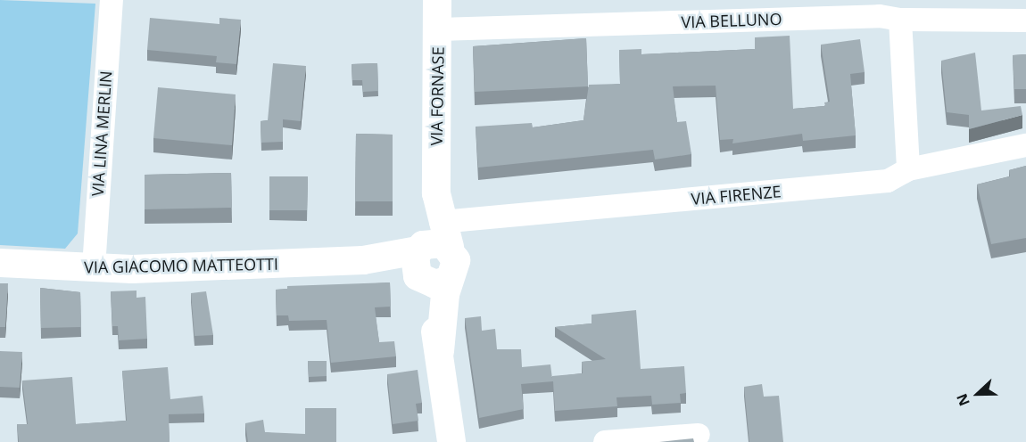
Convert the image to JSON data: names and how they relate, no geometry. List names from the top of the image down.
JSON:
{
  "streets": {
    "street": [
      "VIA BELLUNO",
      "VIA FORNASE",
      "VIA LINA MERLIN",
      "VIA FIRENZE",
      "VIA GIACOMO MATTEOTTI"
    ]
  },
  "crossings": [
    ["VIA BELLUNO", "VIA FORNASE"],
    ["VIA FORNASE", "VIA FIRENZE"],
    ["VIA FORNASE", "VIA GIACOMO MATTEOTTI"],
    ["VIA LINA MERLIN", "VIA GIACOMO MATTEOTTI"],
    ["VIA FIRENZE", "VIA GIACOMO MATTEOTTI"]
  ],
  "north": "left"
}
